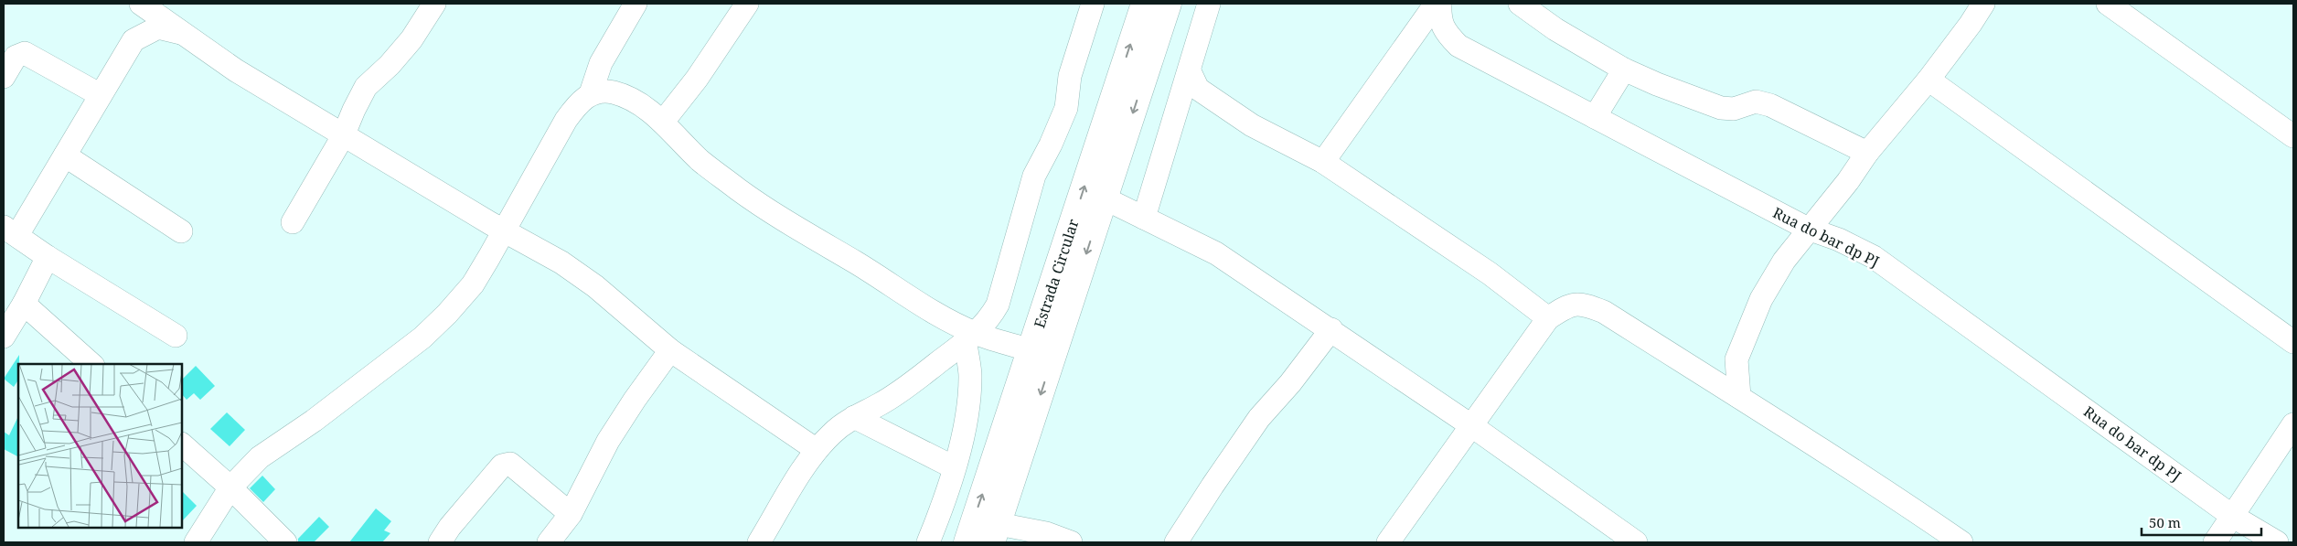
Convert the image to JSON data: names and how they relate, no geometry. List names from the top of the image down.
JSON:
{
  "streets": {
    "main road": ["Estrada Circular"],
    "street": ["Rua do bar dp PJ"]
  },
  "scale_bar": "50 m"
}
